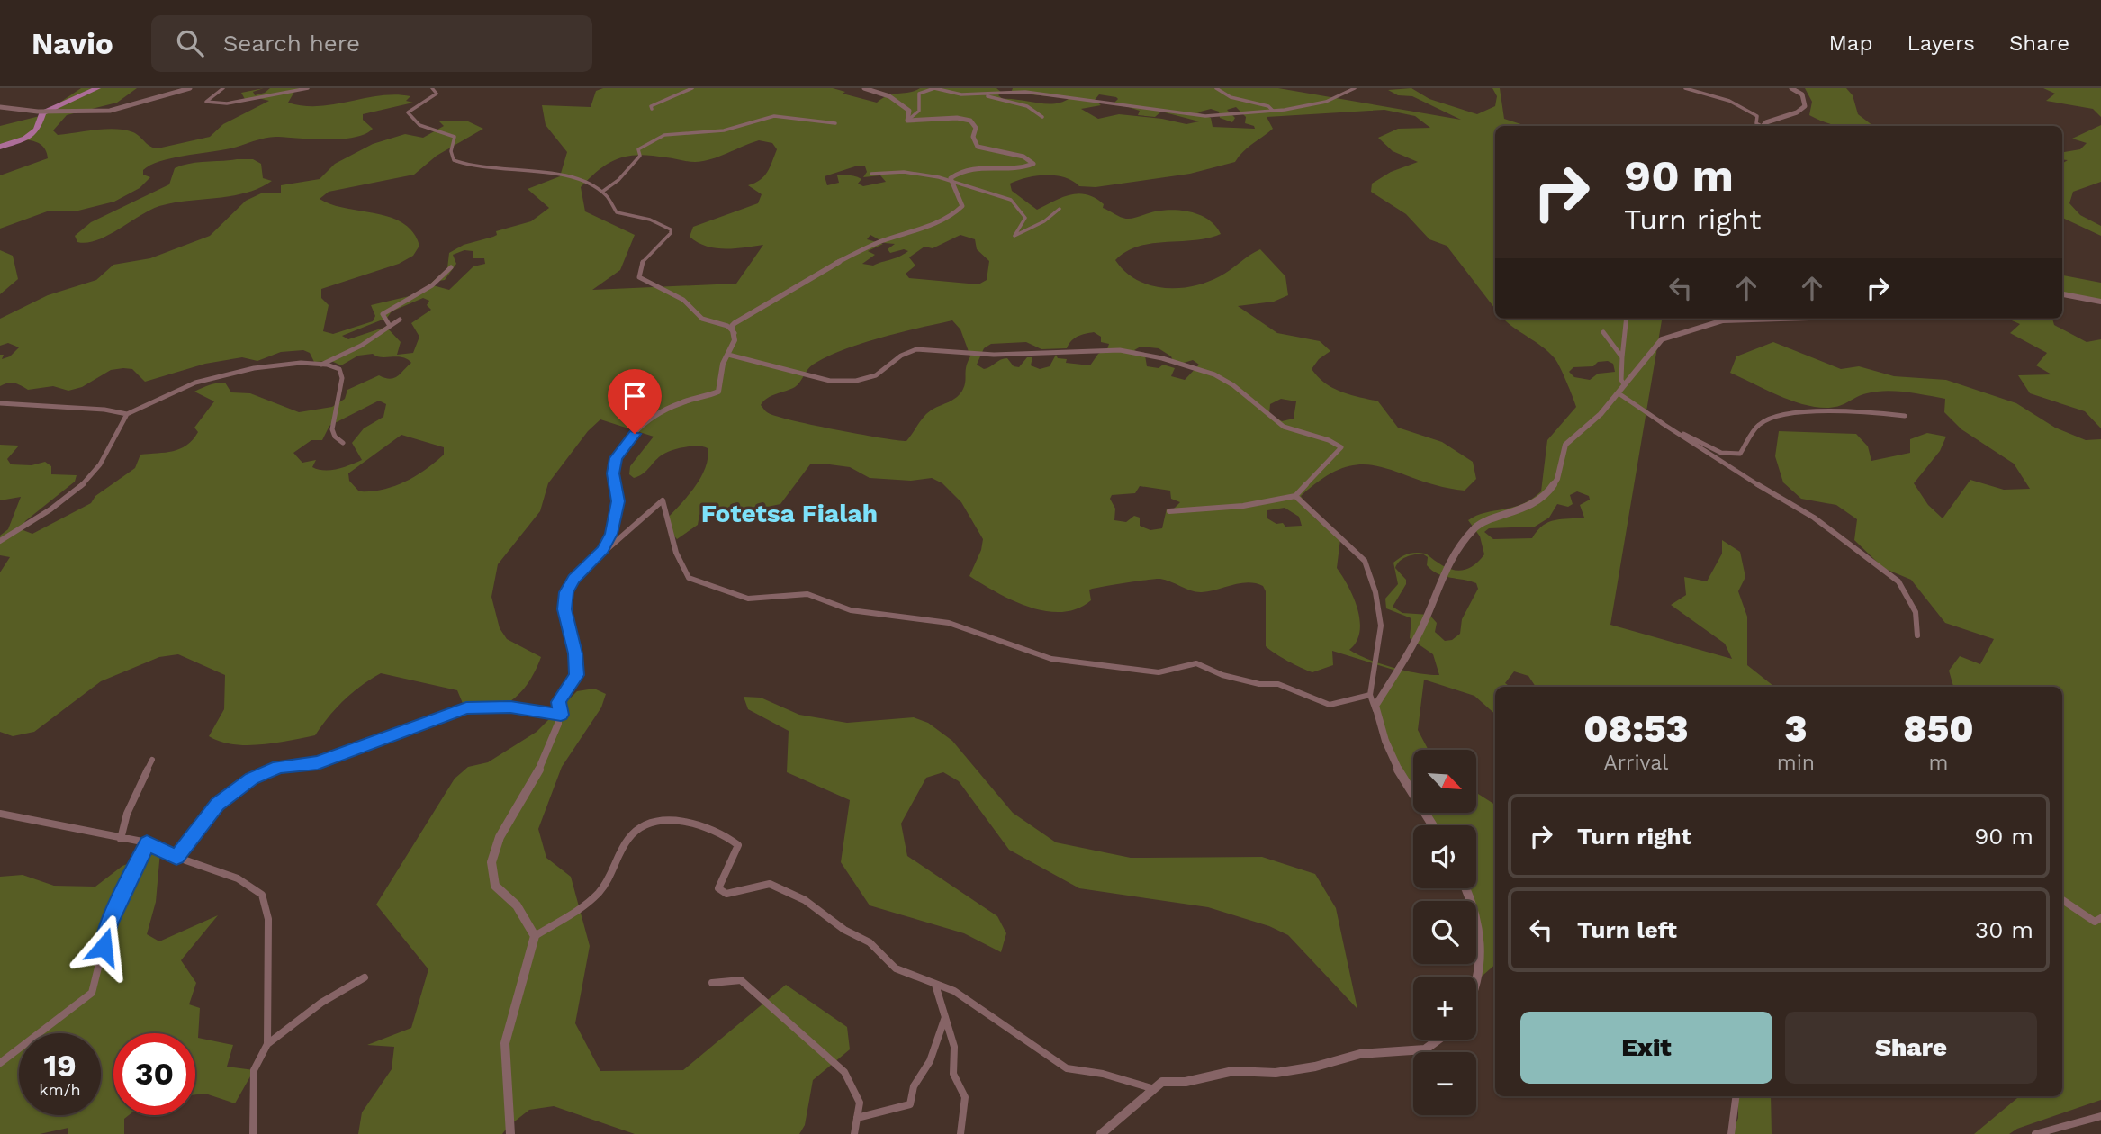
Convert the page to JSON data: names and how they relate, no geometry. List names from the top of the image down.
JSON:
{
  "districts": ["Fotetsa Fialah"],
  "north": "bottom right",
  "page": {
    "header": "Navio",
    "search": "Search here",
    "nav": ["Map", "Layers", "Share"],
    "turn": ["90 m", "Turn right"],
    "eta": [
      "08:53",
      "Arrival",
      "3",
      "min",
      "850",
      "m"
    ],
    "map_buttons": ["+", "−"],
    "list": [
      {
        "name": "Turn right",
        "value": "90 m"
      },
      {
        "name": "Turn left",
        "value": "30 m"
      }
    ],
    "buttons": ["Exit", "Share"],
    "speed": "19 km/h",
    "limit": "30"
  }
}
